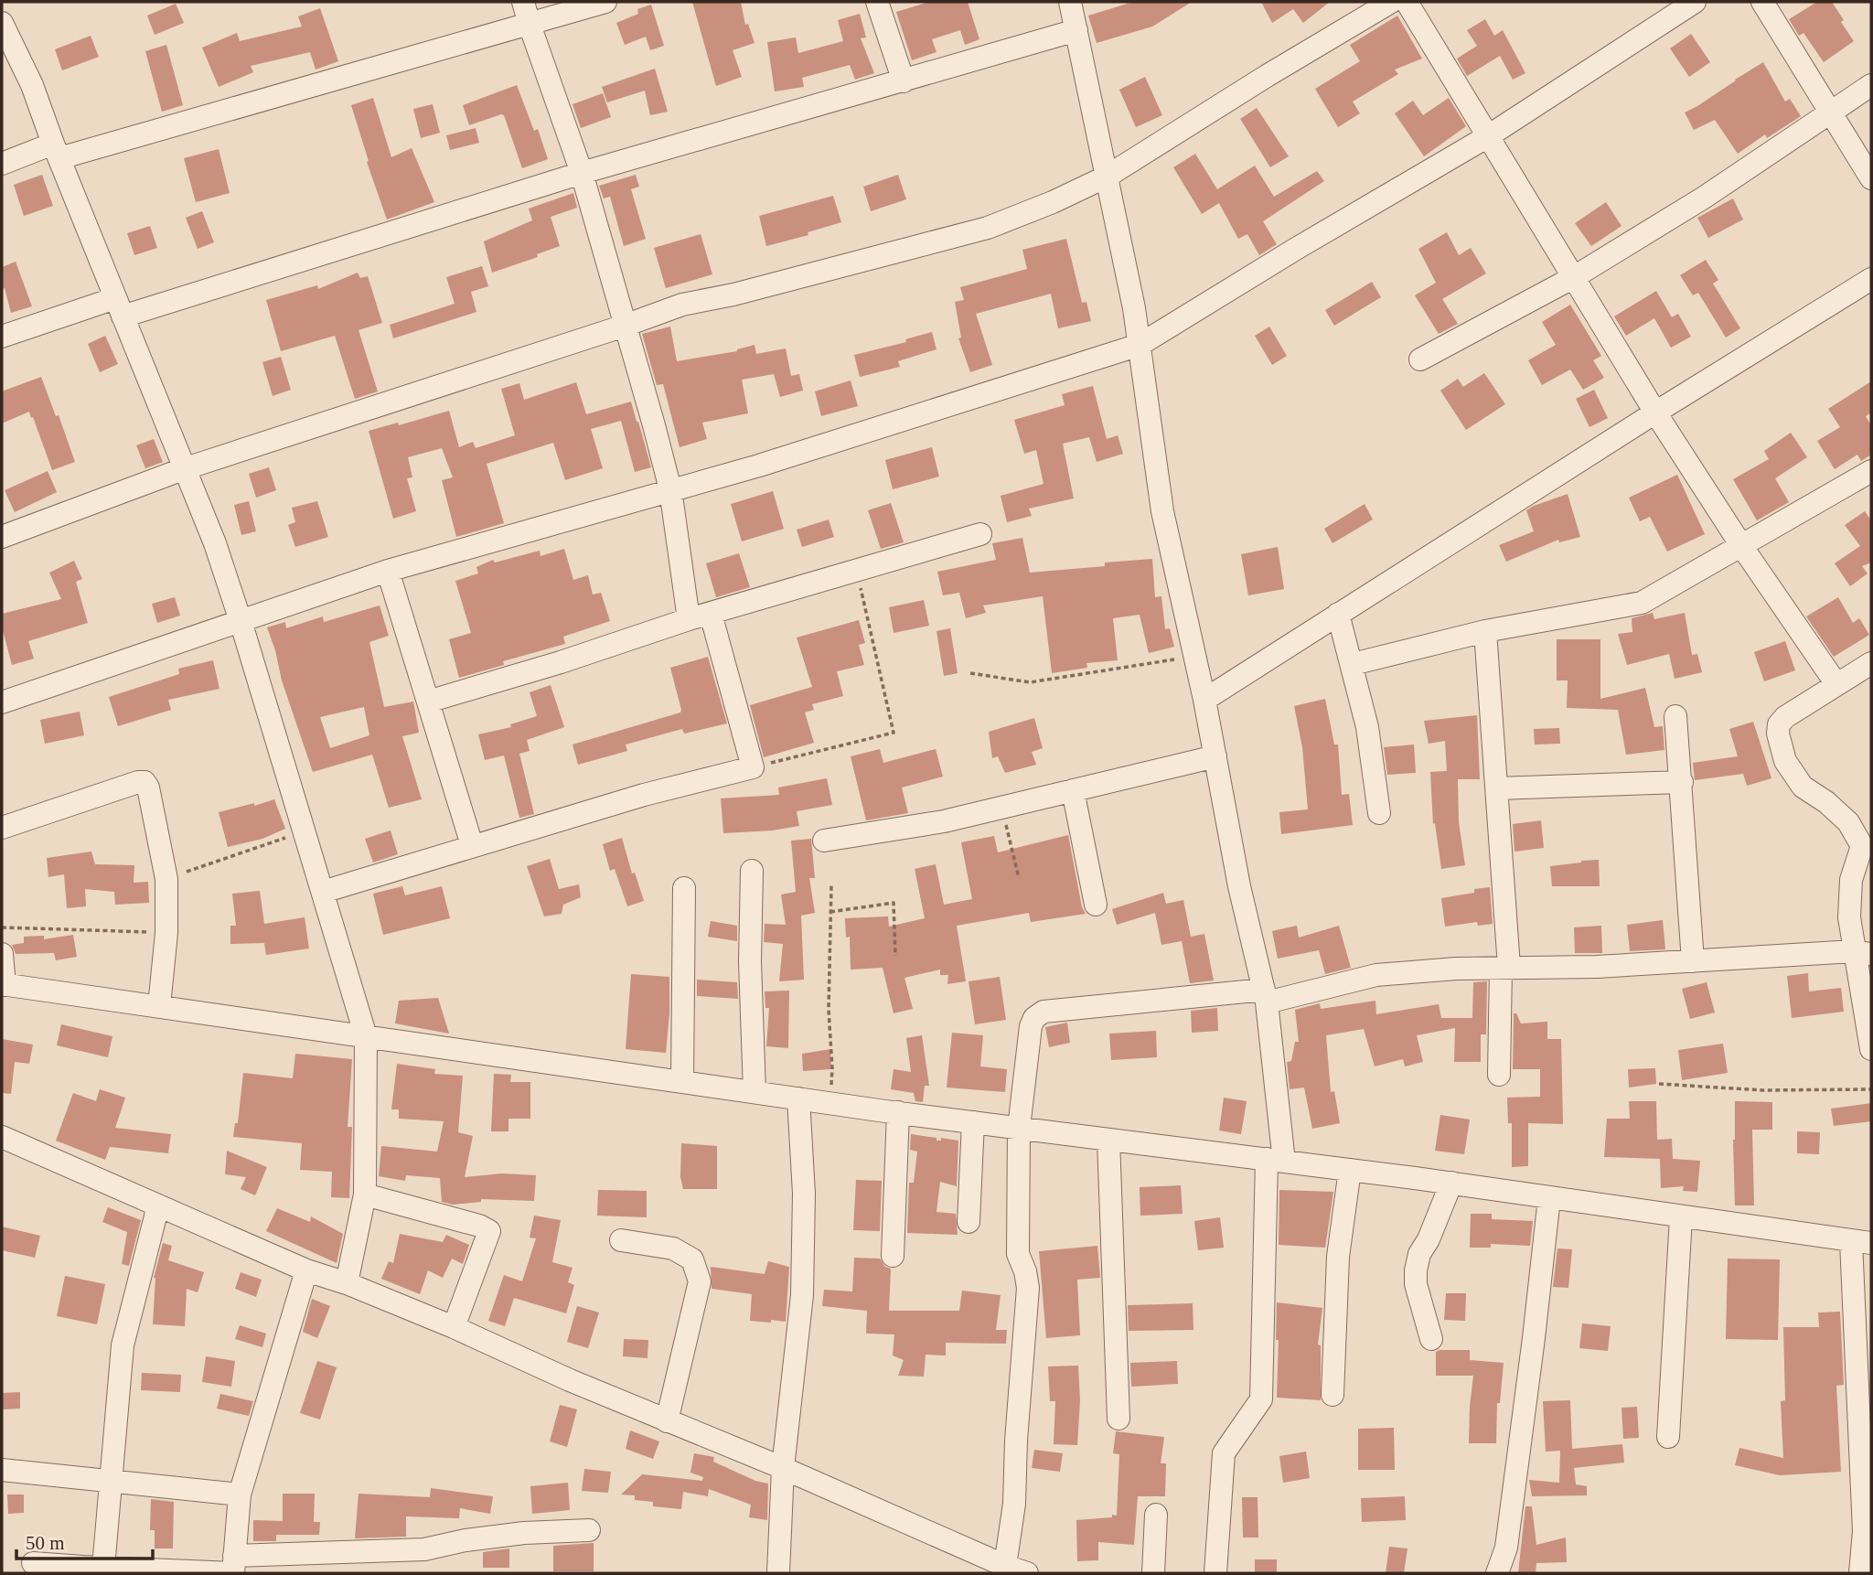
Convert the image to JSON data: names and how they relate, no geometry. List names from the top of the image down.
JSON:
{
  "scale_bar": "50 m"
}
